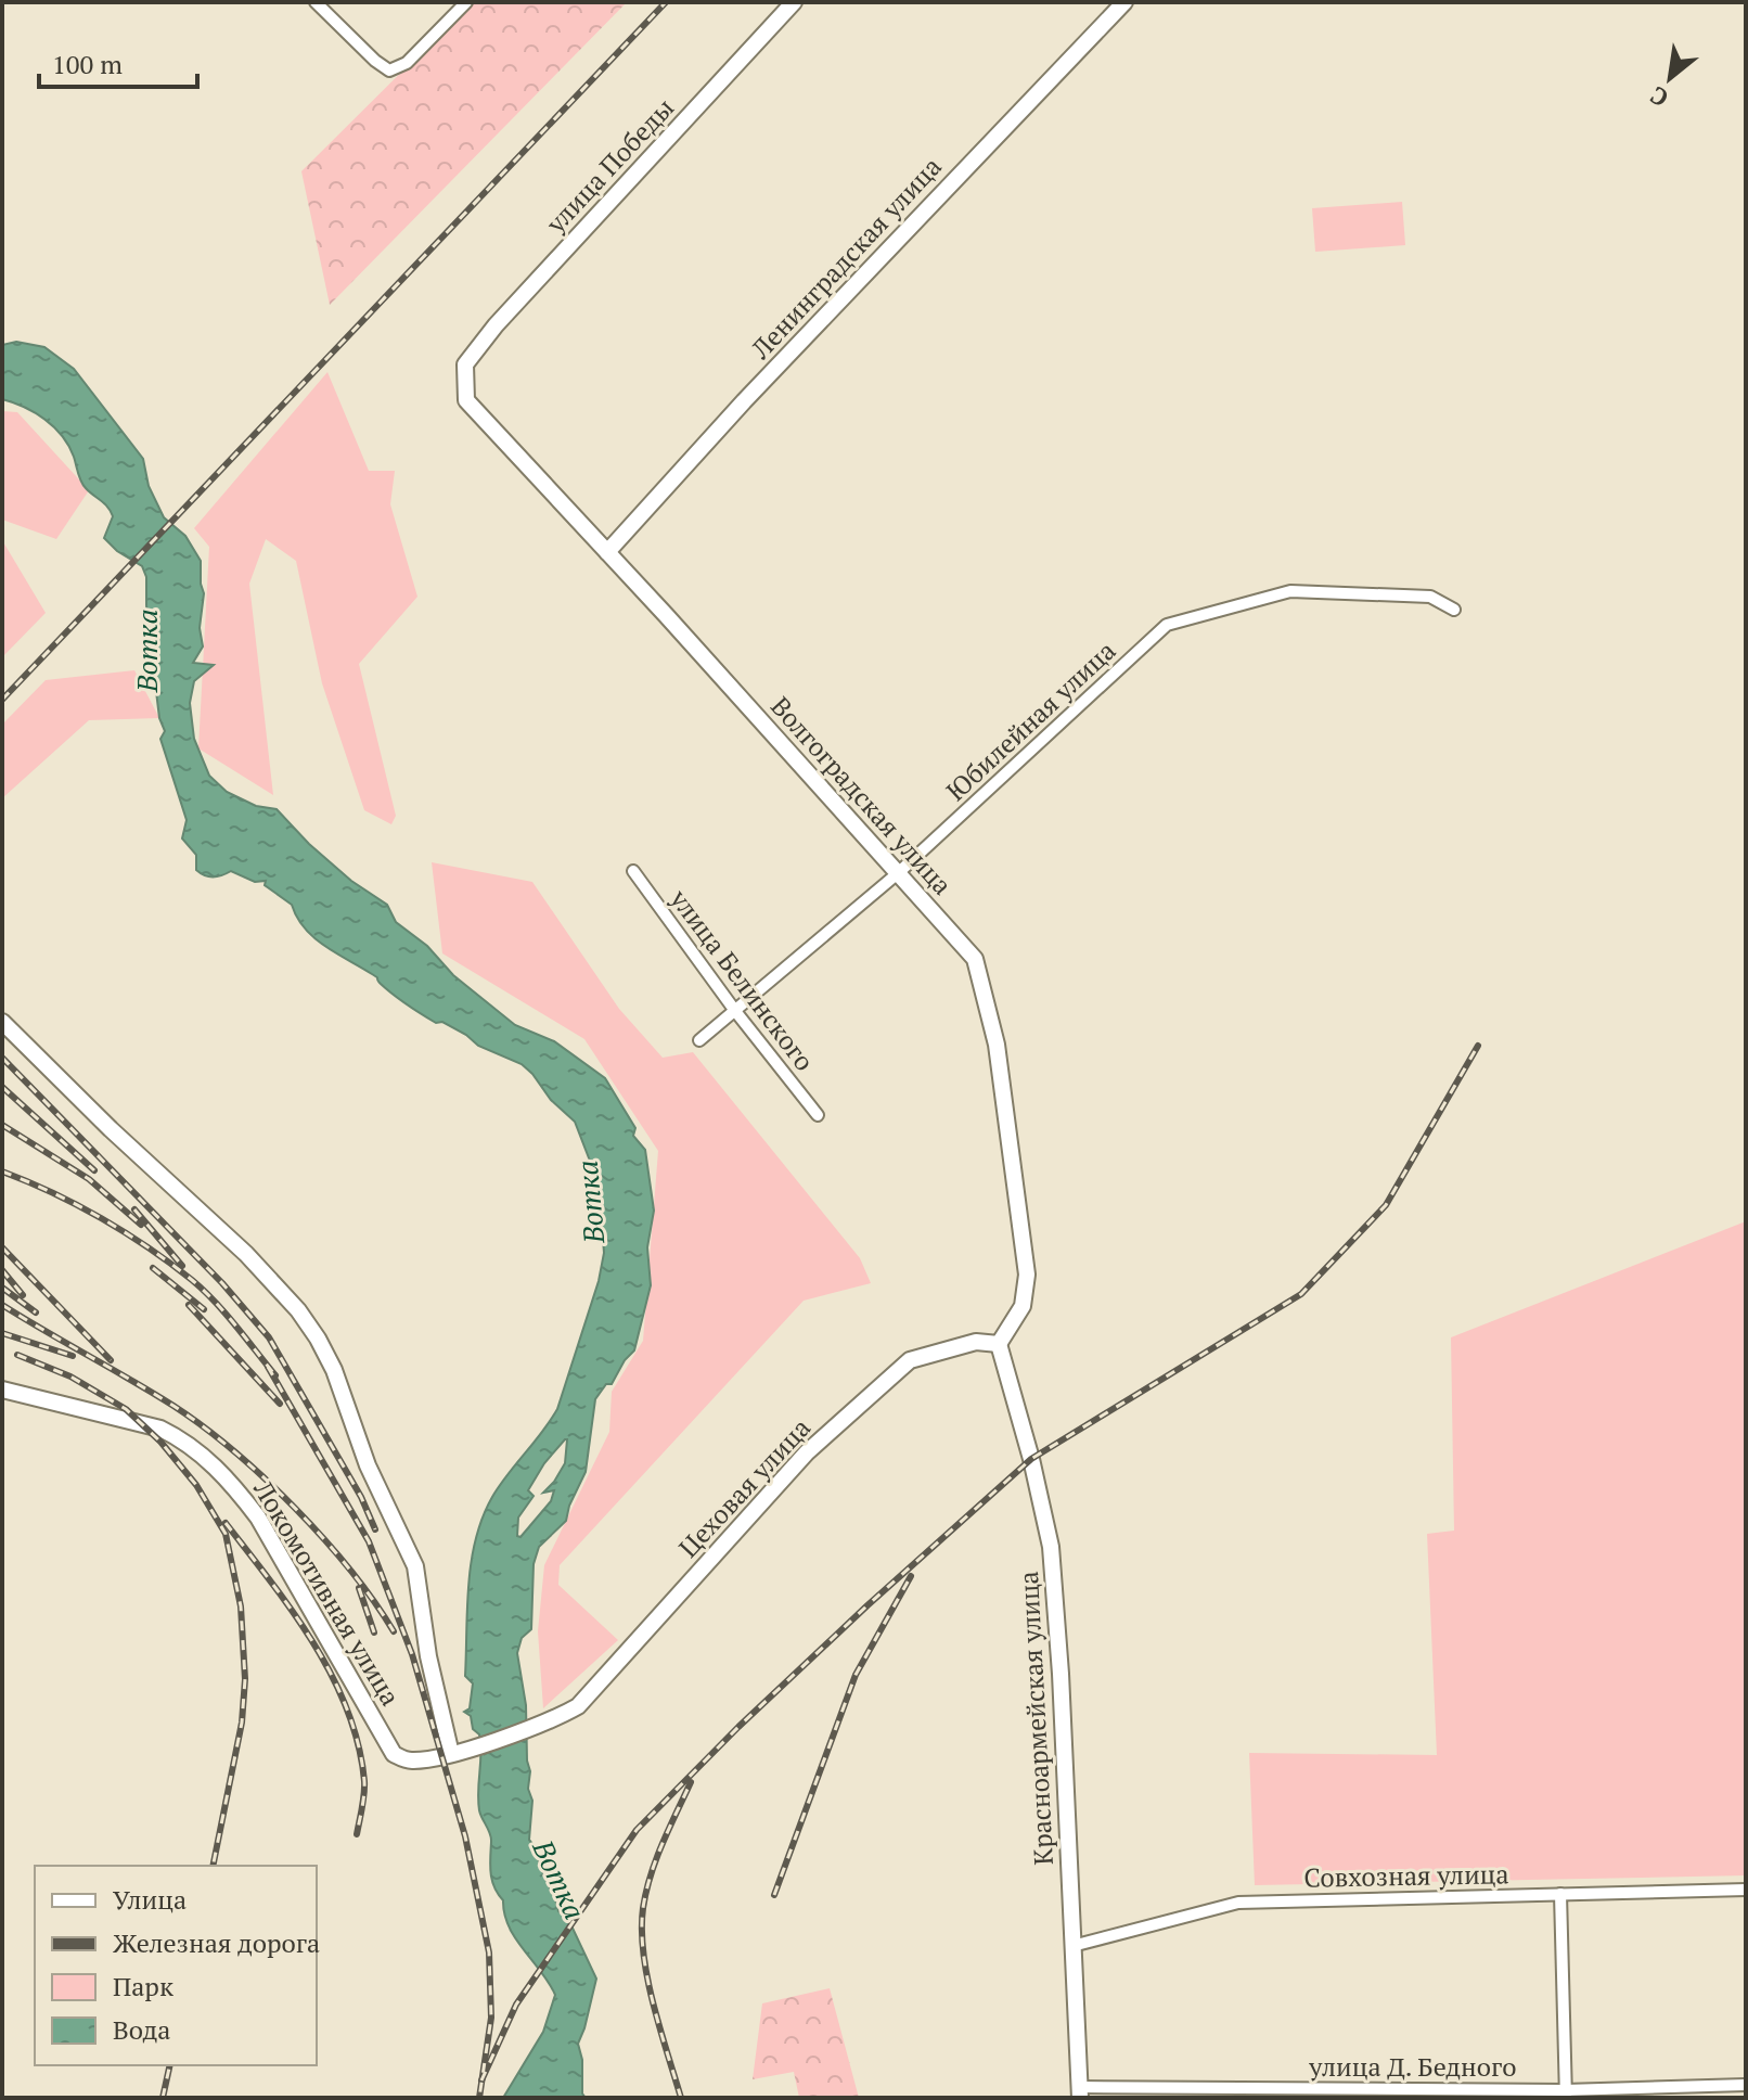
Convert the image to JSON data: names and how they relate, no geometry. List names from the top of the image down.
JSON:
{
  "streets": {
    "main road": [
      "улица Победы",
      "Ленинградская улица",
      "Волгоградская улица",
      "Цеховая улица",
      "Локомотивная улица",
      "Красноармейская улица"
    ],
    "street": [
      "Юбилейная улица",
      "улица Белинского",
      "Совхозная улица",
      "улица Д. Бедного"
    ]
  },
  "crossings": [
    ["улица Победы", "Волгоградская улица"],
    ["Ленинградская улица", "Волгоградская улица"],
    ["Юбилейная улица", "Волгоградская улица"],
    ["Юбилейная улица", "улица Белинского"],
    ["Волгоградская улица", "Цеховая улица"],
    ["Волгоградская улица", "Красноармейская улица"],
    ["Цеховая улица", "Локомотивная улица"],
    ["Цеховая улица", "Красноармейская улица"],
    ["Красноармейская улица", "Совхозная улица"],
    ["Красноармейская улица", "улица Д. Бедного"]
  ],
  "water": ["Вотка"],
  "legend": [
    "Улица",
    "Железная дорога",
    "Парк",
    "Вода"
  ],
  "scale_bar": "100 m",
  "north": "bottom left"
}
